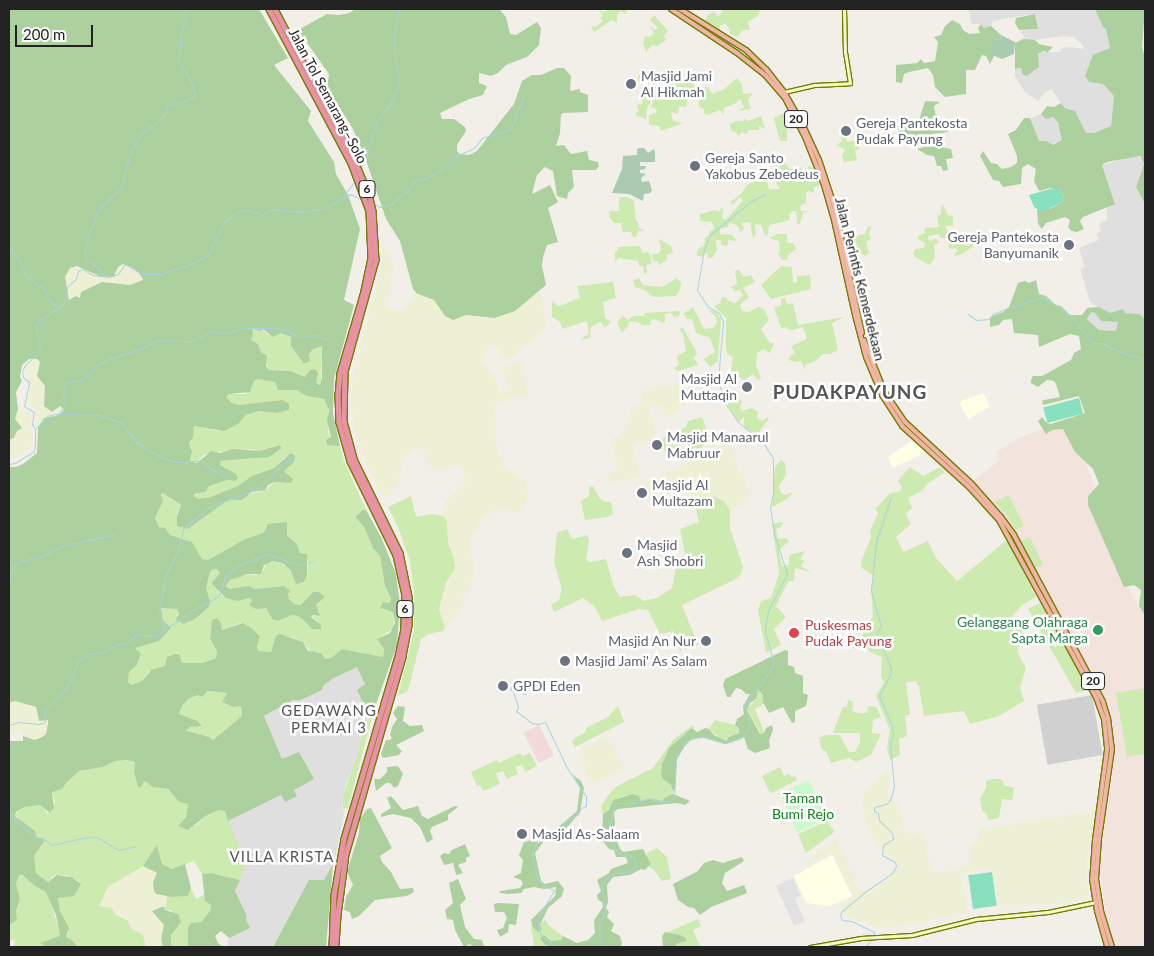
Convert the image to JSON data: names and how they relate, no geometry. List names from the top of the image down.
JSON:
{
  "streets": {
    "highway": [
      "Jalan Tol Semarang–Solo",
      "20",
      "6",
      "Jalan Perintis Kemerdekaan"
    ]
  },
  "districts": ["PUDAKPAYUNG", "GEDAWANG PERMAI 3", "VILLA KRISTA"],
  "parks": ["Taman Bumi Rejo"],
  "places": [
    "Masjid Jami Al Hikmah",
    "Gereja Pantekosta Pudak Payung",
    "Gereja Santo Yakobus Zebedeus",
    "Gereja Pantekosta Banyumanik",
    "Masjid Al Muttaqin",
    "Masjid Manaarul Mabruur",
    "Masjid Al Multazam",
    "Masjid Ash Shobri",
    "Gelanggang Olahraga Sapta Marga",
    "Puskesmas Pudak Payung",
    "Masjid An Nur",
    "Masjid Jami' As Salam",
    "GPDI Eden",
    "Masjid As-Salaam"
  ],
  "scale_bar": "200 m"
}
